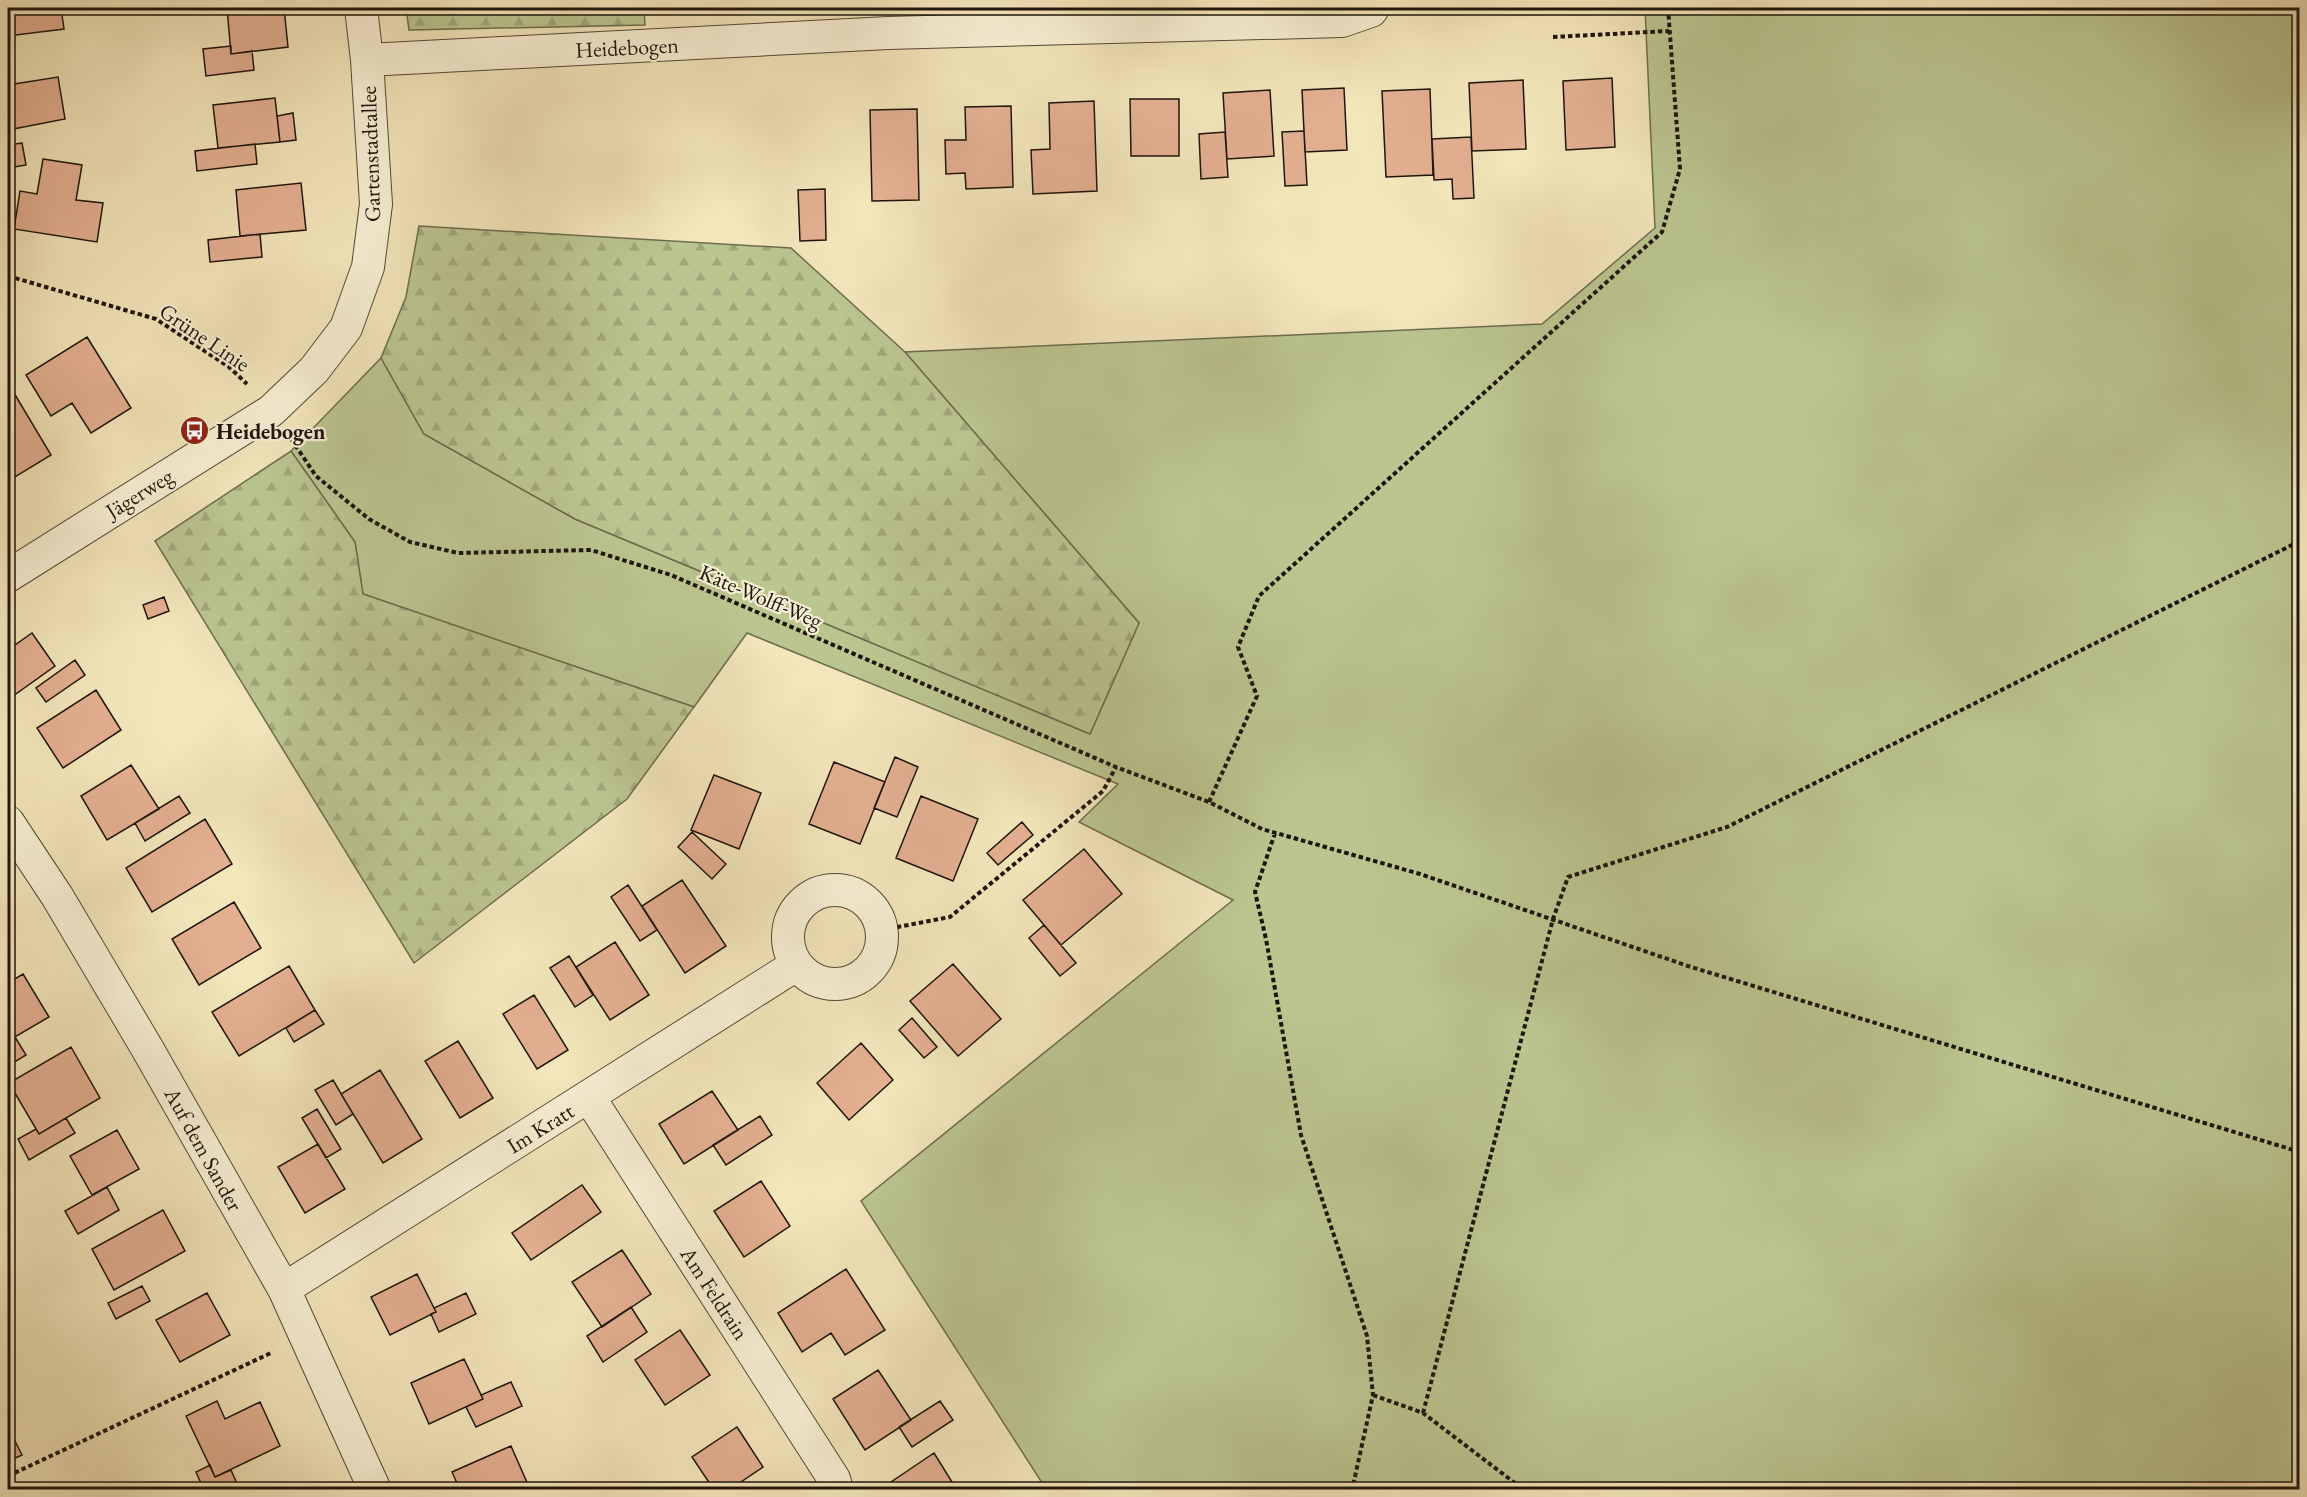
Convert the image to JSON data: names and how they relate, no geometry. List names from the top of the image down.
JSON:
{
  "streets": {
    "street": [
      "Heidebogen",
      "Gartenstadtallee",
      "Jägerweg",
      "Im Kratt",
      "Auf dem Sander",
      "Am Feldrain"
    ],
    "path": ["Grüne Linie", "Käte-Wolff-Weg"]
  },
  "crossings": [
    ["Heidebogen", "Gartenstadtallee"],
    ["Gartenstadtallee", "Grüne Linie"],
    ["Gartenstadtallee", "Jägerweg"],
    ["Gartenstadtallee", "Käte-Wolff-Weg"],
    ["Grüne Linie", "Jägerweg"],
    ["Grüne Linie", "Käte-Wolff-Weg"],
    ["Jägerweg", "Käte-Wolff-Weg"],
    ["Im Kratt", "Auf dem Sander"],
    ["Im Kratt", "Am Feldrain"]
  ],
  "places": {
    "bus stop": ["Heidebogen"]
  }
}
